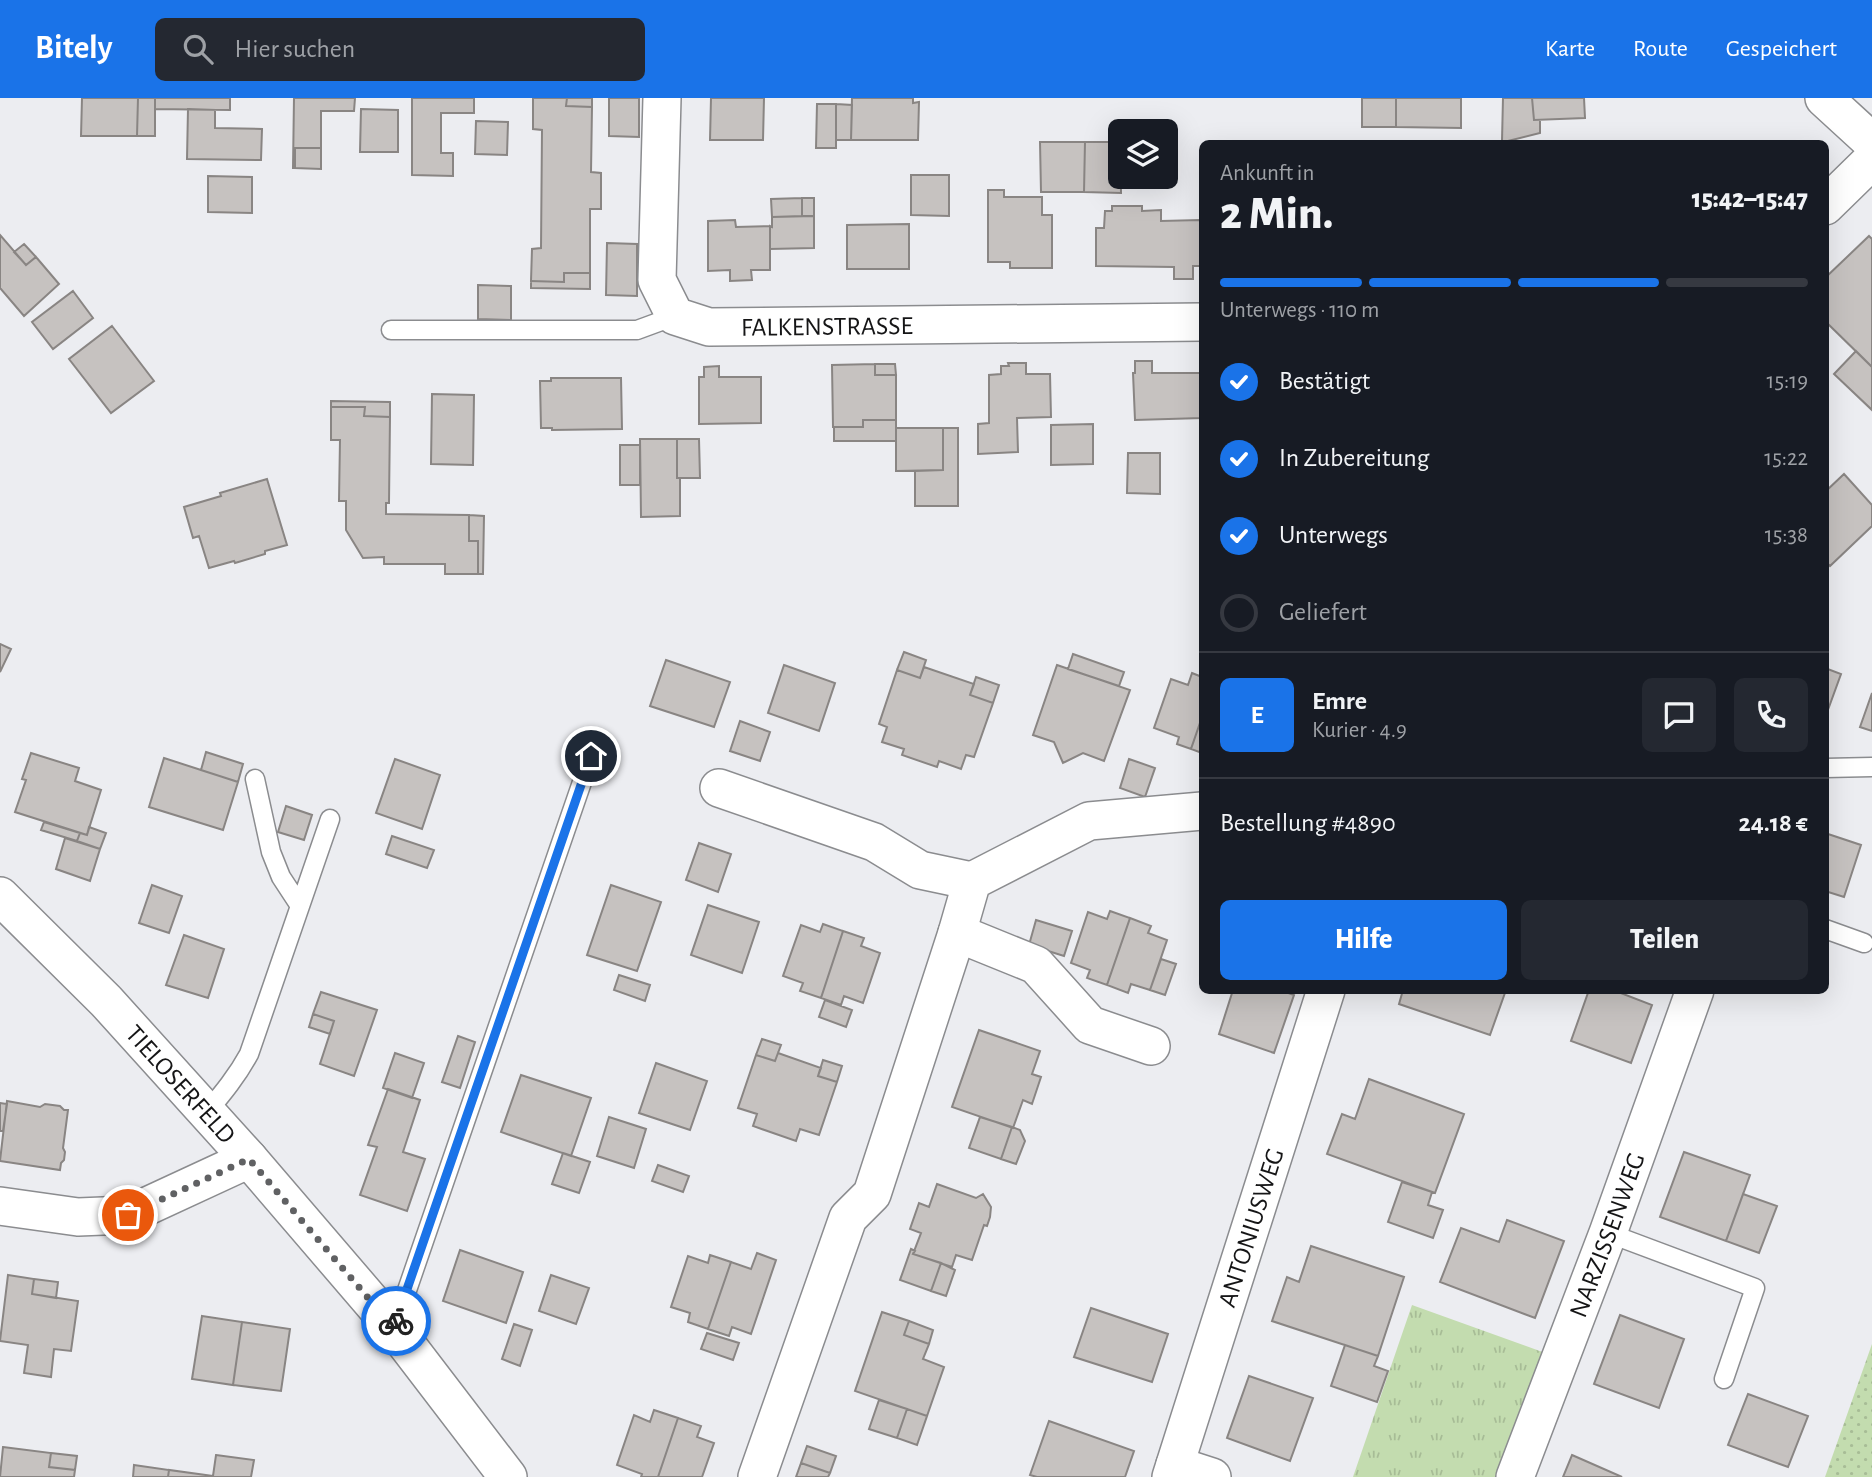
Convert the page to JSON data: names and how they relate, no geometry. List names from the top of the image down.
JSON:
{
  "streets": {
    "street": [
      "FALKENSTRASSE",
      "TIELOSERFELD",
      "ANTONIUSWEG",
      "NARZISSENWEG"
    ]
  },
  "page": {
    "header": "Bitely",
    "search": "Hier suchen",
    "nav": ["Karte", "Route", "Gespeichert"],
    "heading": ["2 Min.", "Ankunft in", "15:42–15:47"],
    "panel": [
      "Emre",
      "Kurier · 4.9",
      "Bestellung #4890",
      "24.18 €"
    ],
    "bar": "Unterwegs · 110 m",
    "list": [
      ["Bestätigt", "15:19"],
      ["In Zubereitung", "15:22"],
      ["Unterwegs", "15:38"],
      "Geliefert"
    ],
    "round": "E",
    "buttons": ["Hilfe", "Teilen"]
  }
}
